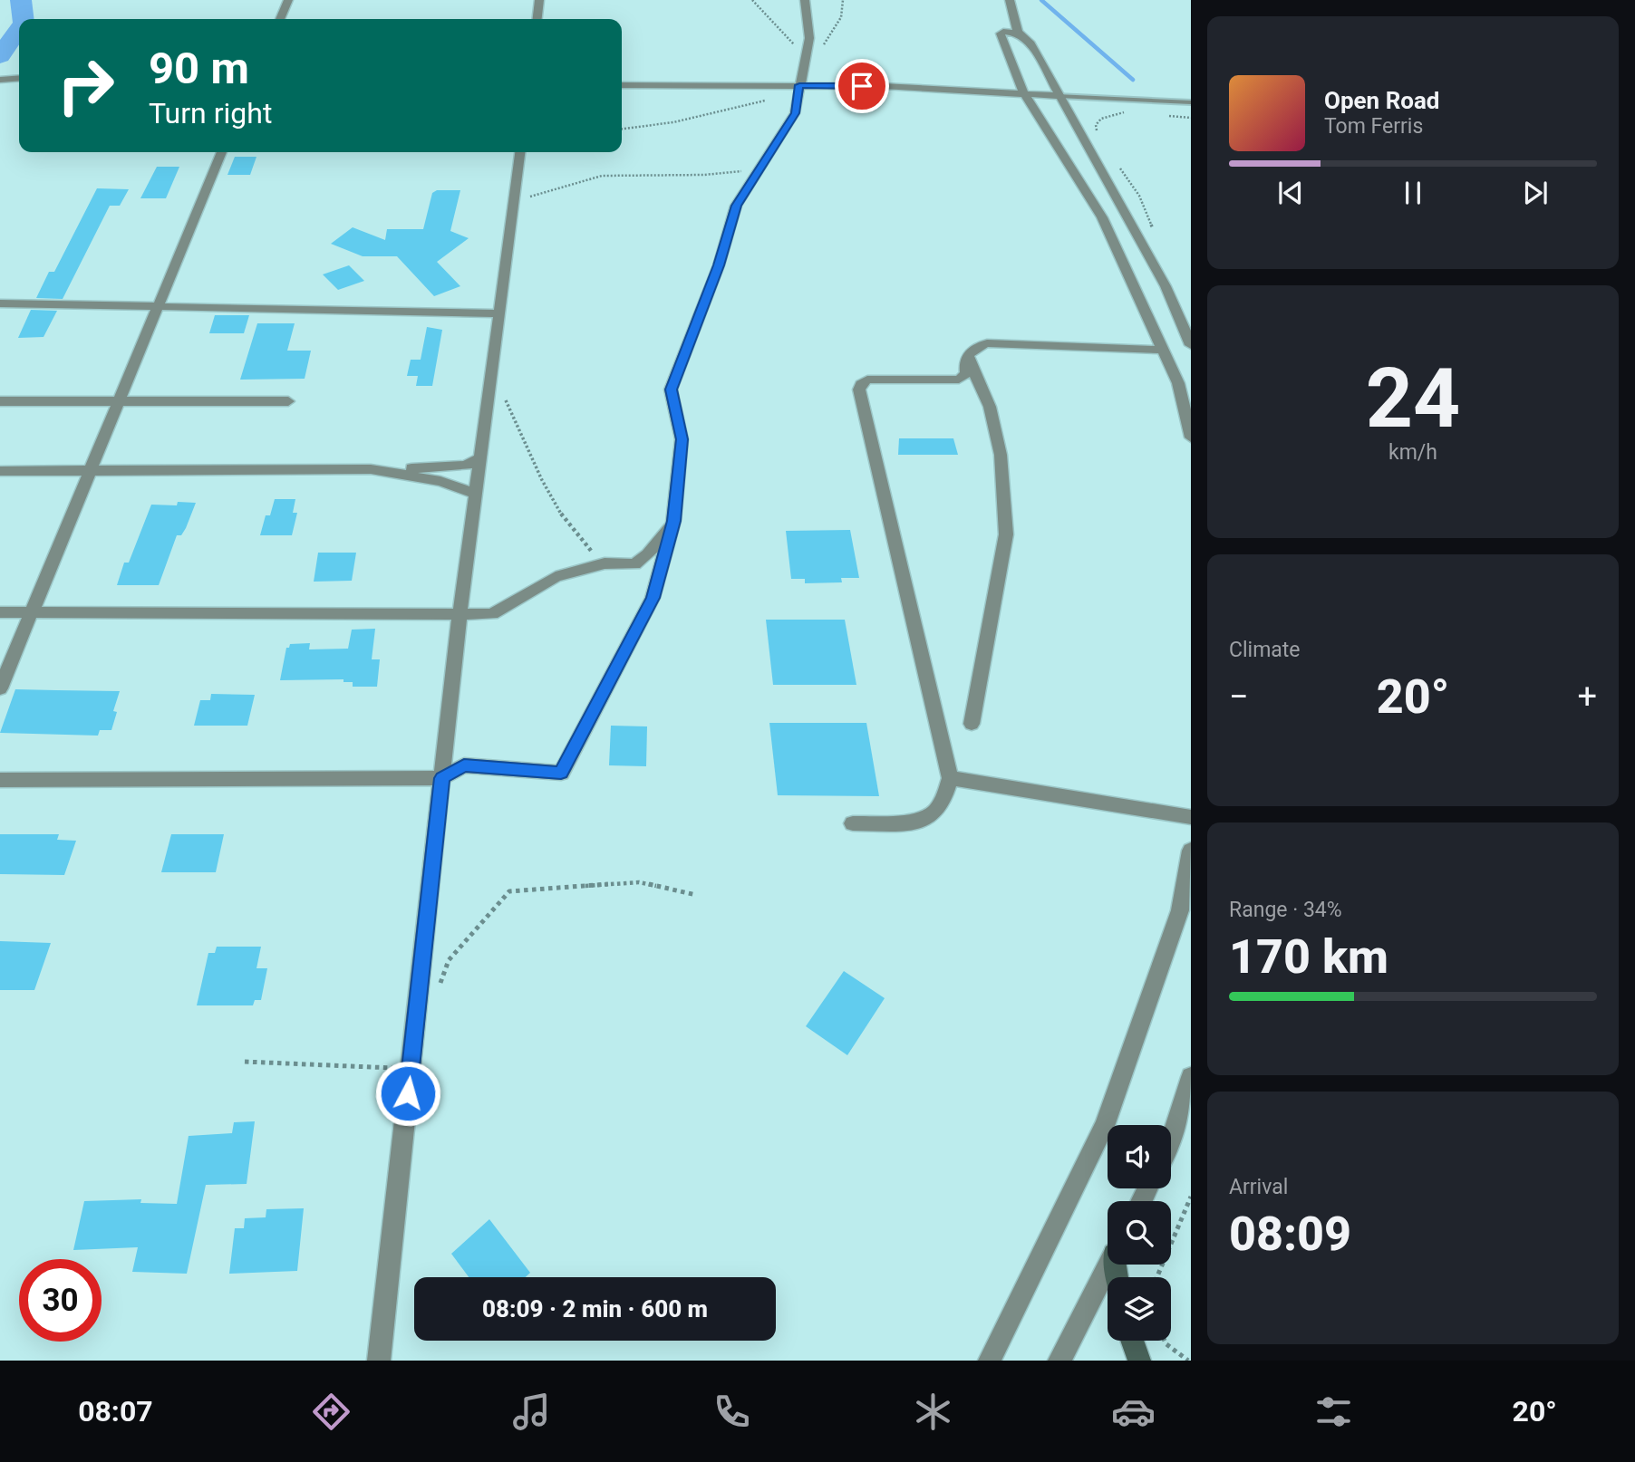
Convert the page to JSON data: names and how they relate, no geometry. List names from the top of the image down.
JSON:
{
  "page": {
    "turn": ["90 m", "Turn right"],
    "song": ["Open Road", "Tom Ferris"],
    "tile": [
      ["24", "km/h"],
      "Climate",
      ["Range · 34%", "170 km"],
      ["Arrival", "08:09"]
    ],
    "heat": ["−", "20°", "+"],
    "limit": "30",
    "trip": "08:09 · 2 min · 600 m",
    "tabs": ["08:07", "20°"]
  }
}
